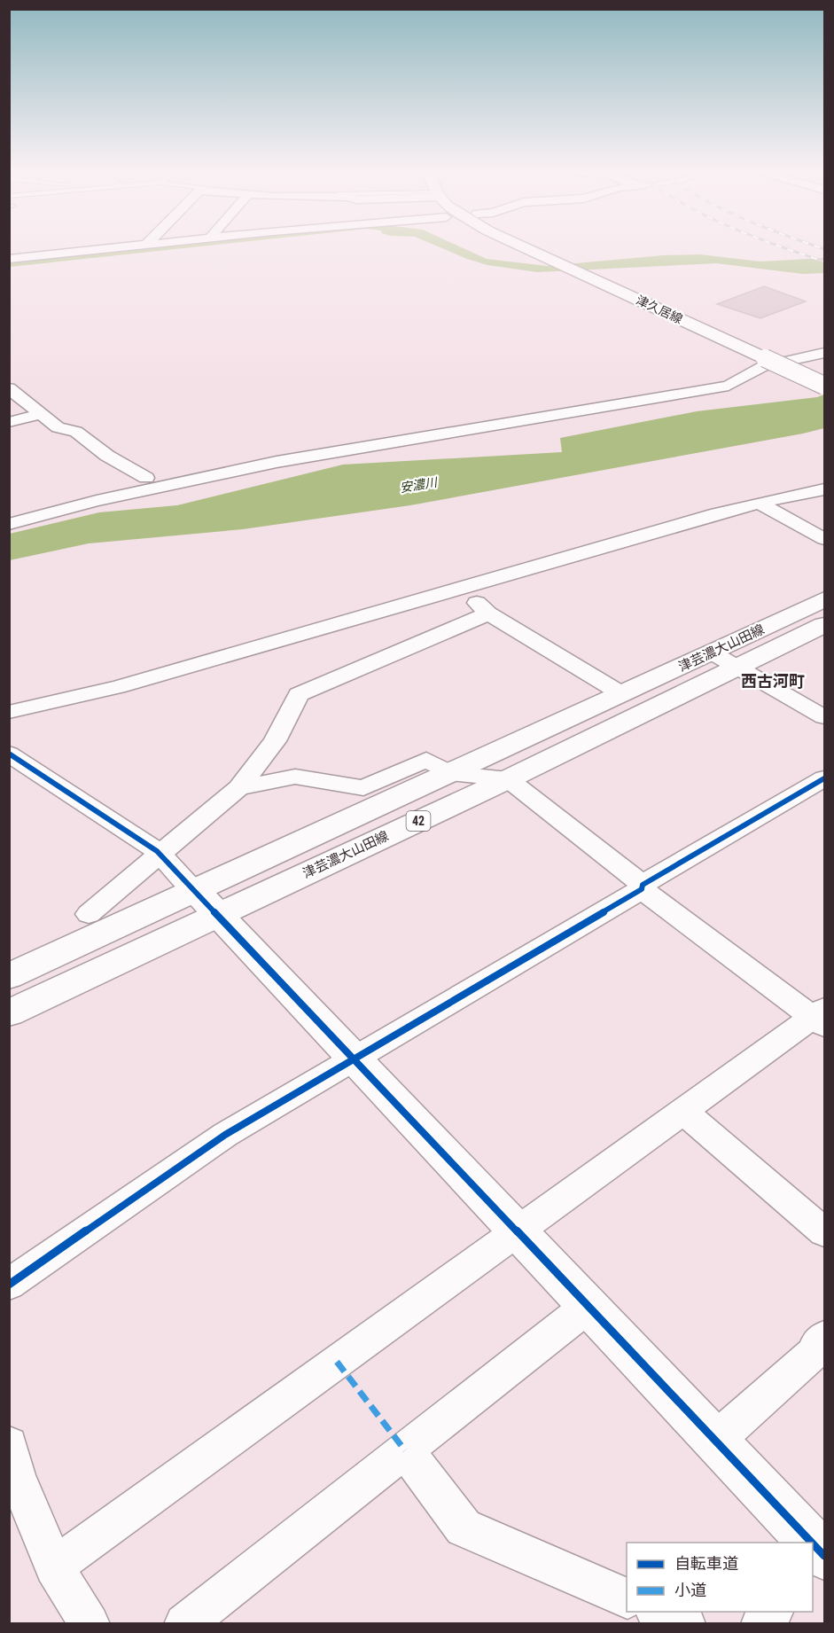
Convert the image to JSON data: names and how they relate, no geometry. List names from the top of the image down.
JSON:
{
  "streets": {
    "main road": ["津久居線", "津芸濃大山田線", "42"]
  },
  "districts": ["西古河町"],
  "water": ["安濃川"],
  "legend": ["自転車道", "小道"]
}
